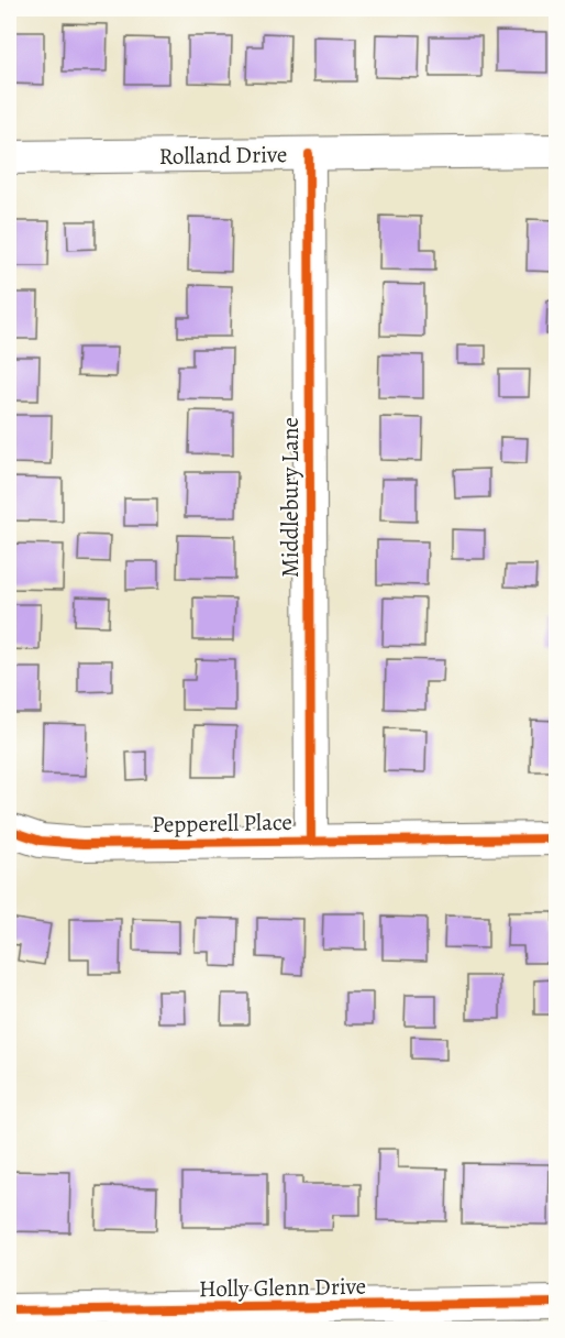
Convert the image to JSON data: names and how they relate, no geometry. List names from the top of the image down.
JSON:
{
  "streets": {
    "street": [
      "Rolland Drive",
      "Middlebury Lane",
      "Pepperell Place",
      "Holly Glenn Drive"
    ]
  },
  "crossings": [
    ["Rolland Drive", "Middlebury Lane"],
    ["Middlebury Lane", "Pepperell Place"]
  ]
}
